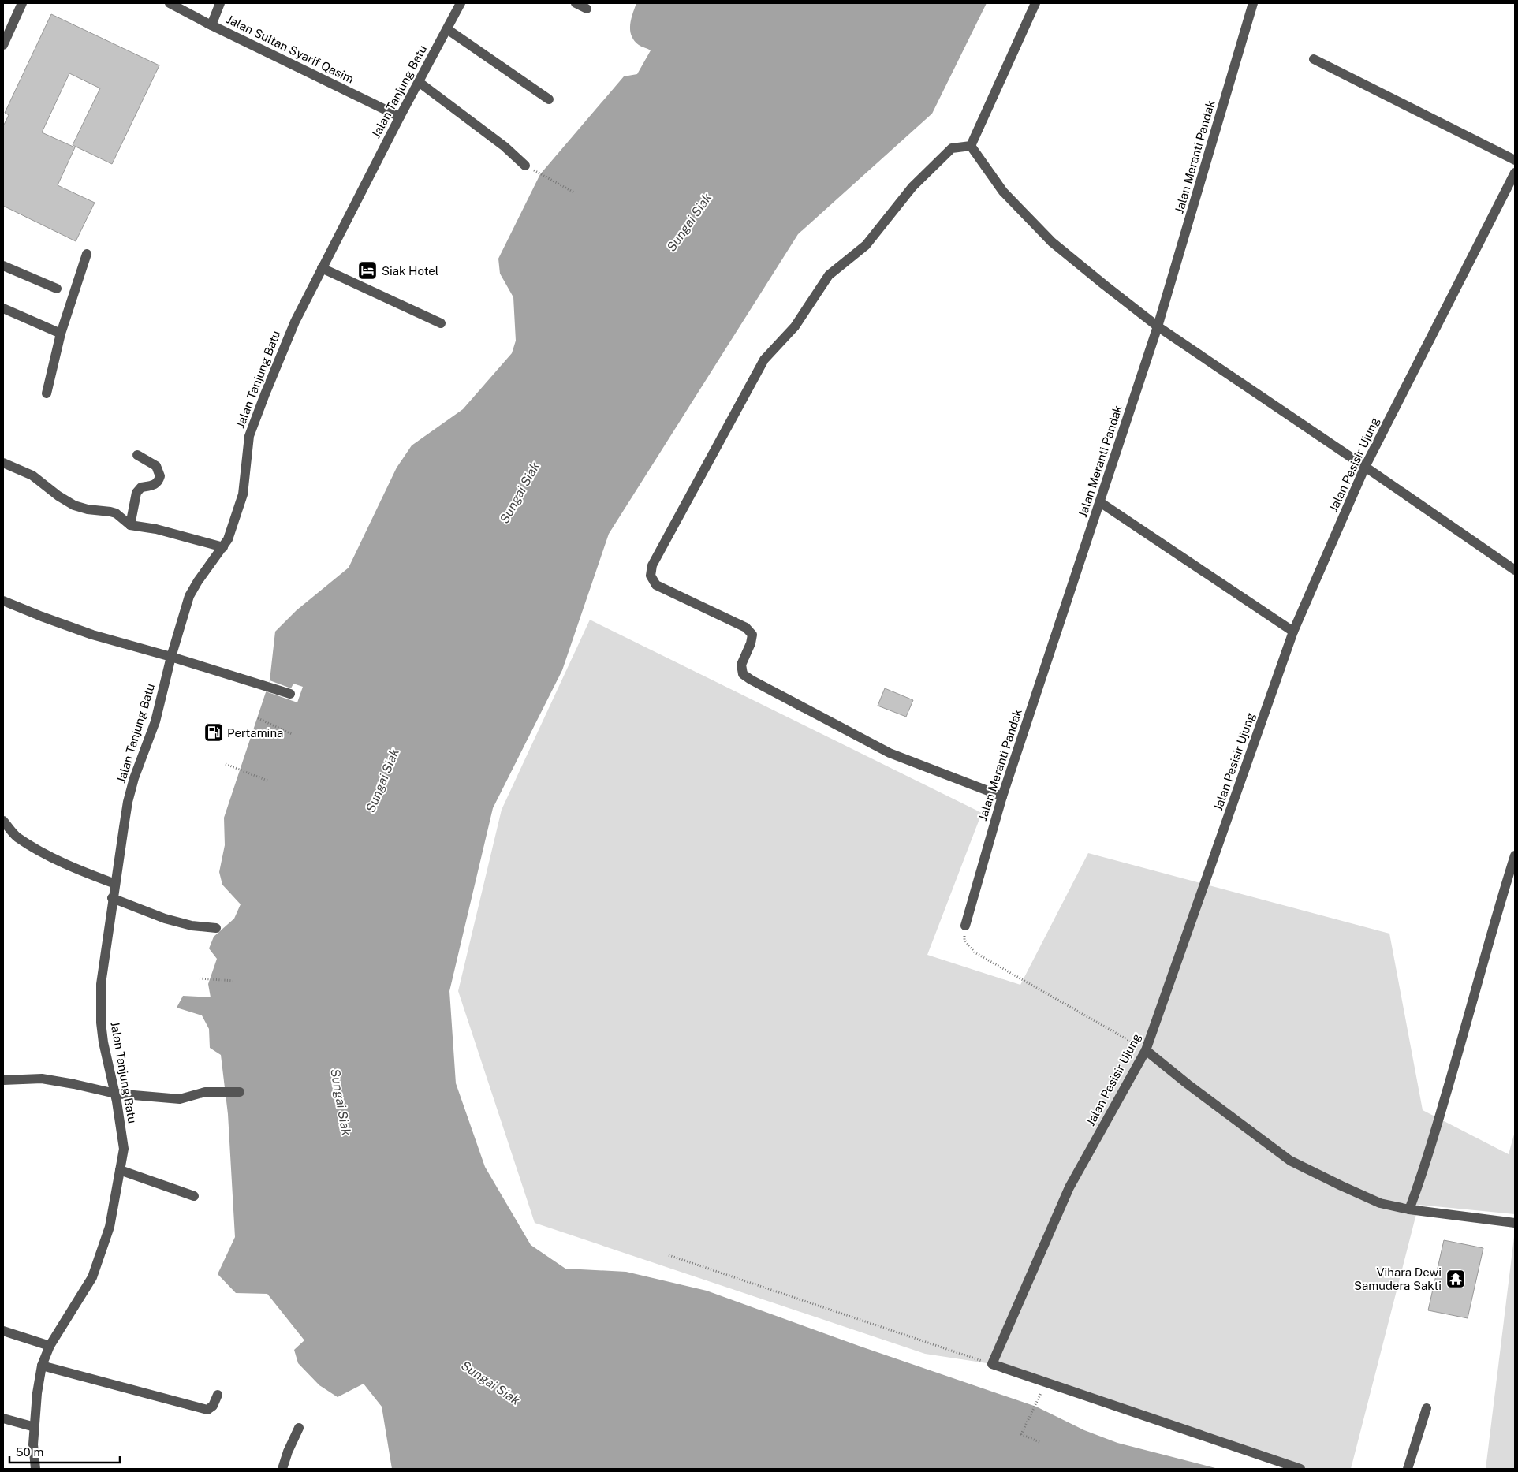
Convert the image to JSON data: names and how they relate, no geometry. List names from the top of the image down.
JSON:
{
  "streets": {
    "street": [
      "Jalan Sultan Syarif Qasim",
      "Jalan Tanjung Batu",
      "Jalan Meranti Pandak",
      "Jalan Pesisir Ujung"
    ]
  },
  "crossings": [
    ["Jalan Sultan Syarif Qasim", "Jalan Tanjung Batu"]
  ],
  "water": ["Sungai Siak"],
  "places": {
    "hotel": ["Siak Hotel"],
    "fuel station": ["Pertamina"],
    "temple": ["Vihara Dewi Samudera Sakti"]
  },
  "scale_bar": "50 m"
}
